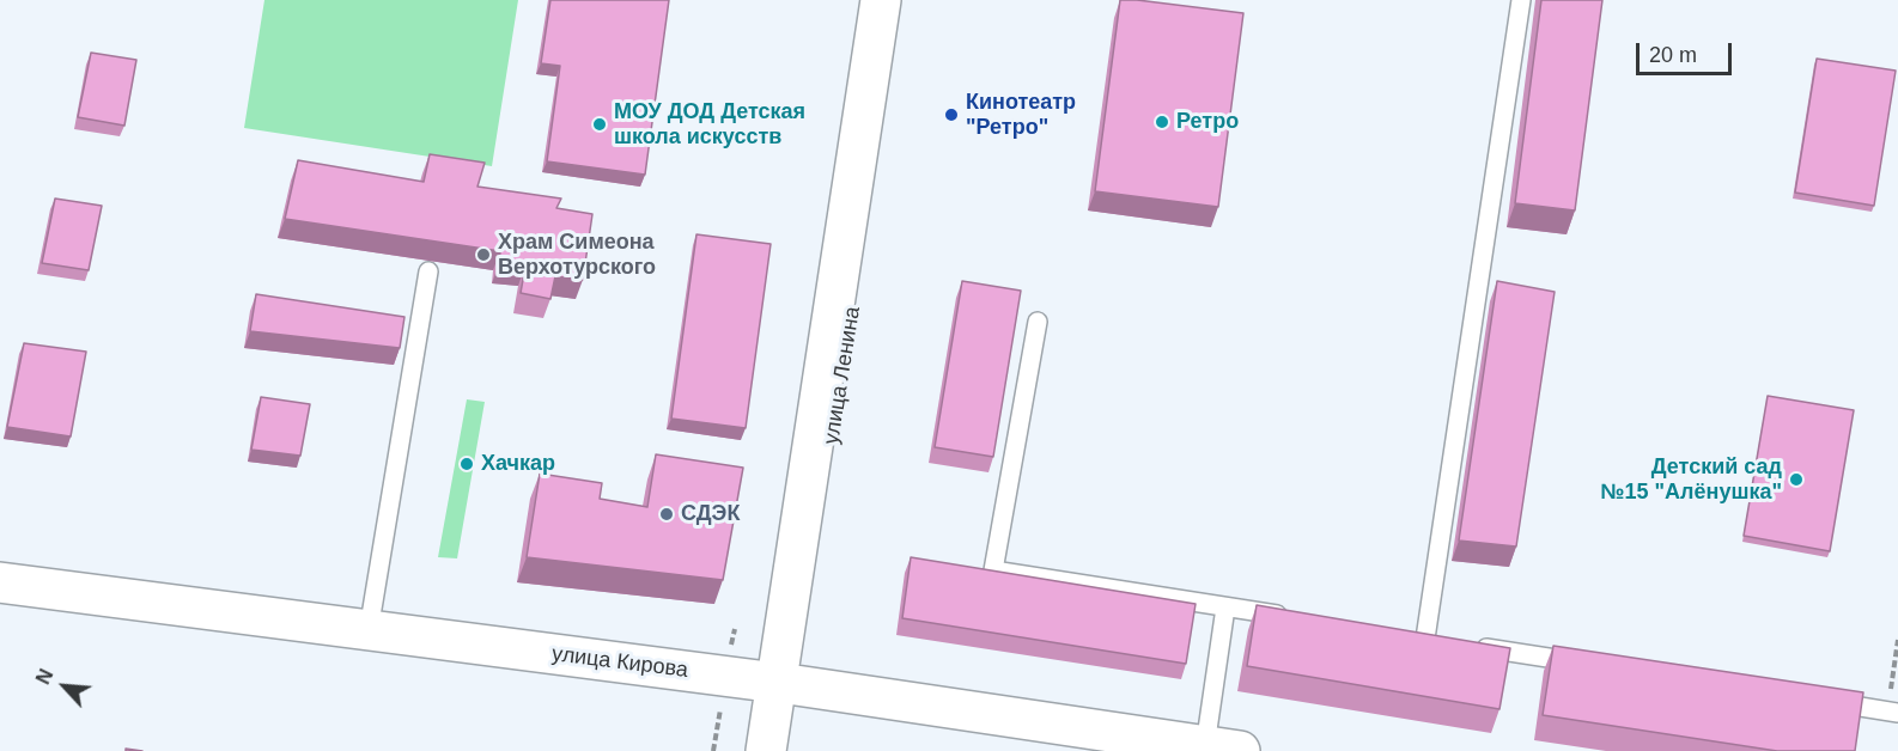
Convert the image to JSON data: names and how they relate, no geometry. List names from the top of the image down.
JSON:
{
  "streets": {
    "main road": ["улица Ленина", "улица Кирова"]
  },
  "crossings": [
    ["улица Ленина", "улица Кирова"]
  ],
  "places": [
    "Кинотеатр \"Ретро\"",
    "Ретро",
    "МОУ ДОД Детская школа искусств",
    "Храм Симеона Верхотурского",
    "Хачкар",
    "Детский сад №15 \"Алёнушка\"",
    "СДЭК"
  ],
  "scale_bar": "20 m",
  "north": "top left"
}
